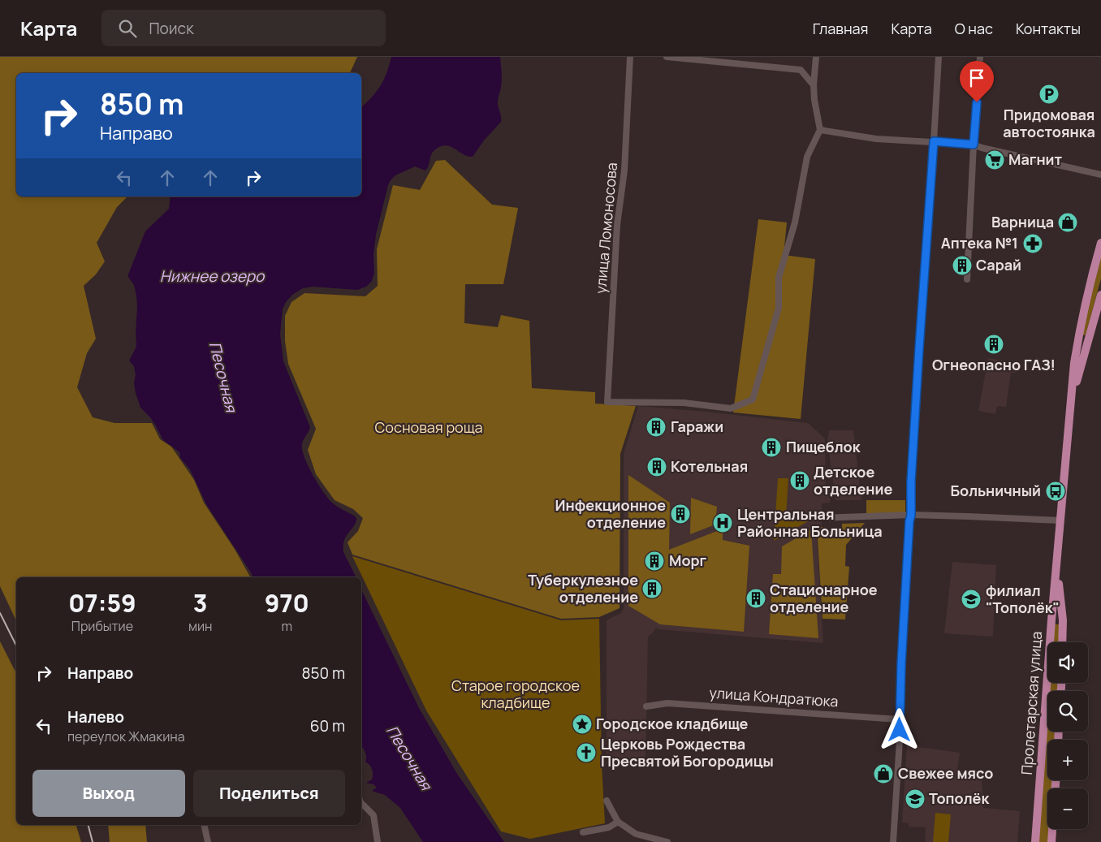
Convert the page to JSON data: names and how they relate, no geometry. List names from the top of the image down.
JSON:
{
  "streets": {
    "main road": ["Пролетарская улица"],
    "street": ["улица Ломоносова", "улица Кондратюка"]
  },
  "water": ["Нижнее озеро", "Песочная"],
  "parks": ["Сосновая роща", "Старое городское кладбище"],
  "places": {
    "parking": ["Придомовая автостоянка"],
    "supermarket": ["Магнит"],
    "shop": ["Варница", "Свежее мясо"],
    "pharmacy": ["Аптека №1"],
    "building": [
      "Сарай",
      "Огнеопасно ГАЗ!",
      "Гаражи",
      "Пищеблок",
      "Котельная",
      "Детское отделение",
      "Инфекционное отделение",
      "Морг",
      "Туберкулезное отделение",
      "Стационарное отделение"
    ],
    "bus stop": ["Больничный"],
    "hospital": ["Центральная Районная Больница"],
    "school or university": ["филиал \"Тополёк\"", "Тополёк"],
    "place": ["Городское кладбище"],
    "church": ["Церковь Рождества Пресвятой Богородицы"]
  },
  "page": {
    "header": "Карта",
    "search": "Поиск",
    "nav": [
      "Главная",
      "Карта",
      "О нас",
      "Контакты"
    ],
    "turn": ["850 m", "Направо"],
    "eta": [
      "07:59",
      "Прибытие",
      "3",
      "мин",
      "970",
      "m"
    ],
    "map_buttons": ["+", "−"],
    "list": [
      {
        "name": "Направо",
        "value": "850 m"
      },
      {
        "name": "Налево",
        "note": "переулок Жмакина",
        "value": "60 m"
      }
    ],
    "buttons": ["Выход", "Поделиться"]
  }
}
